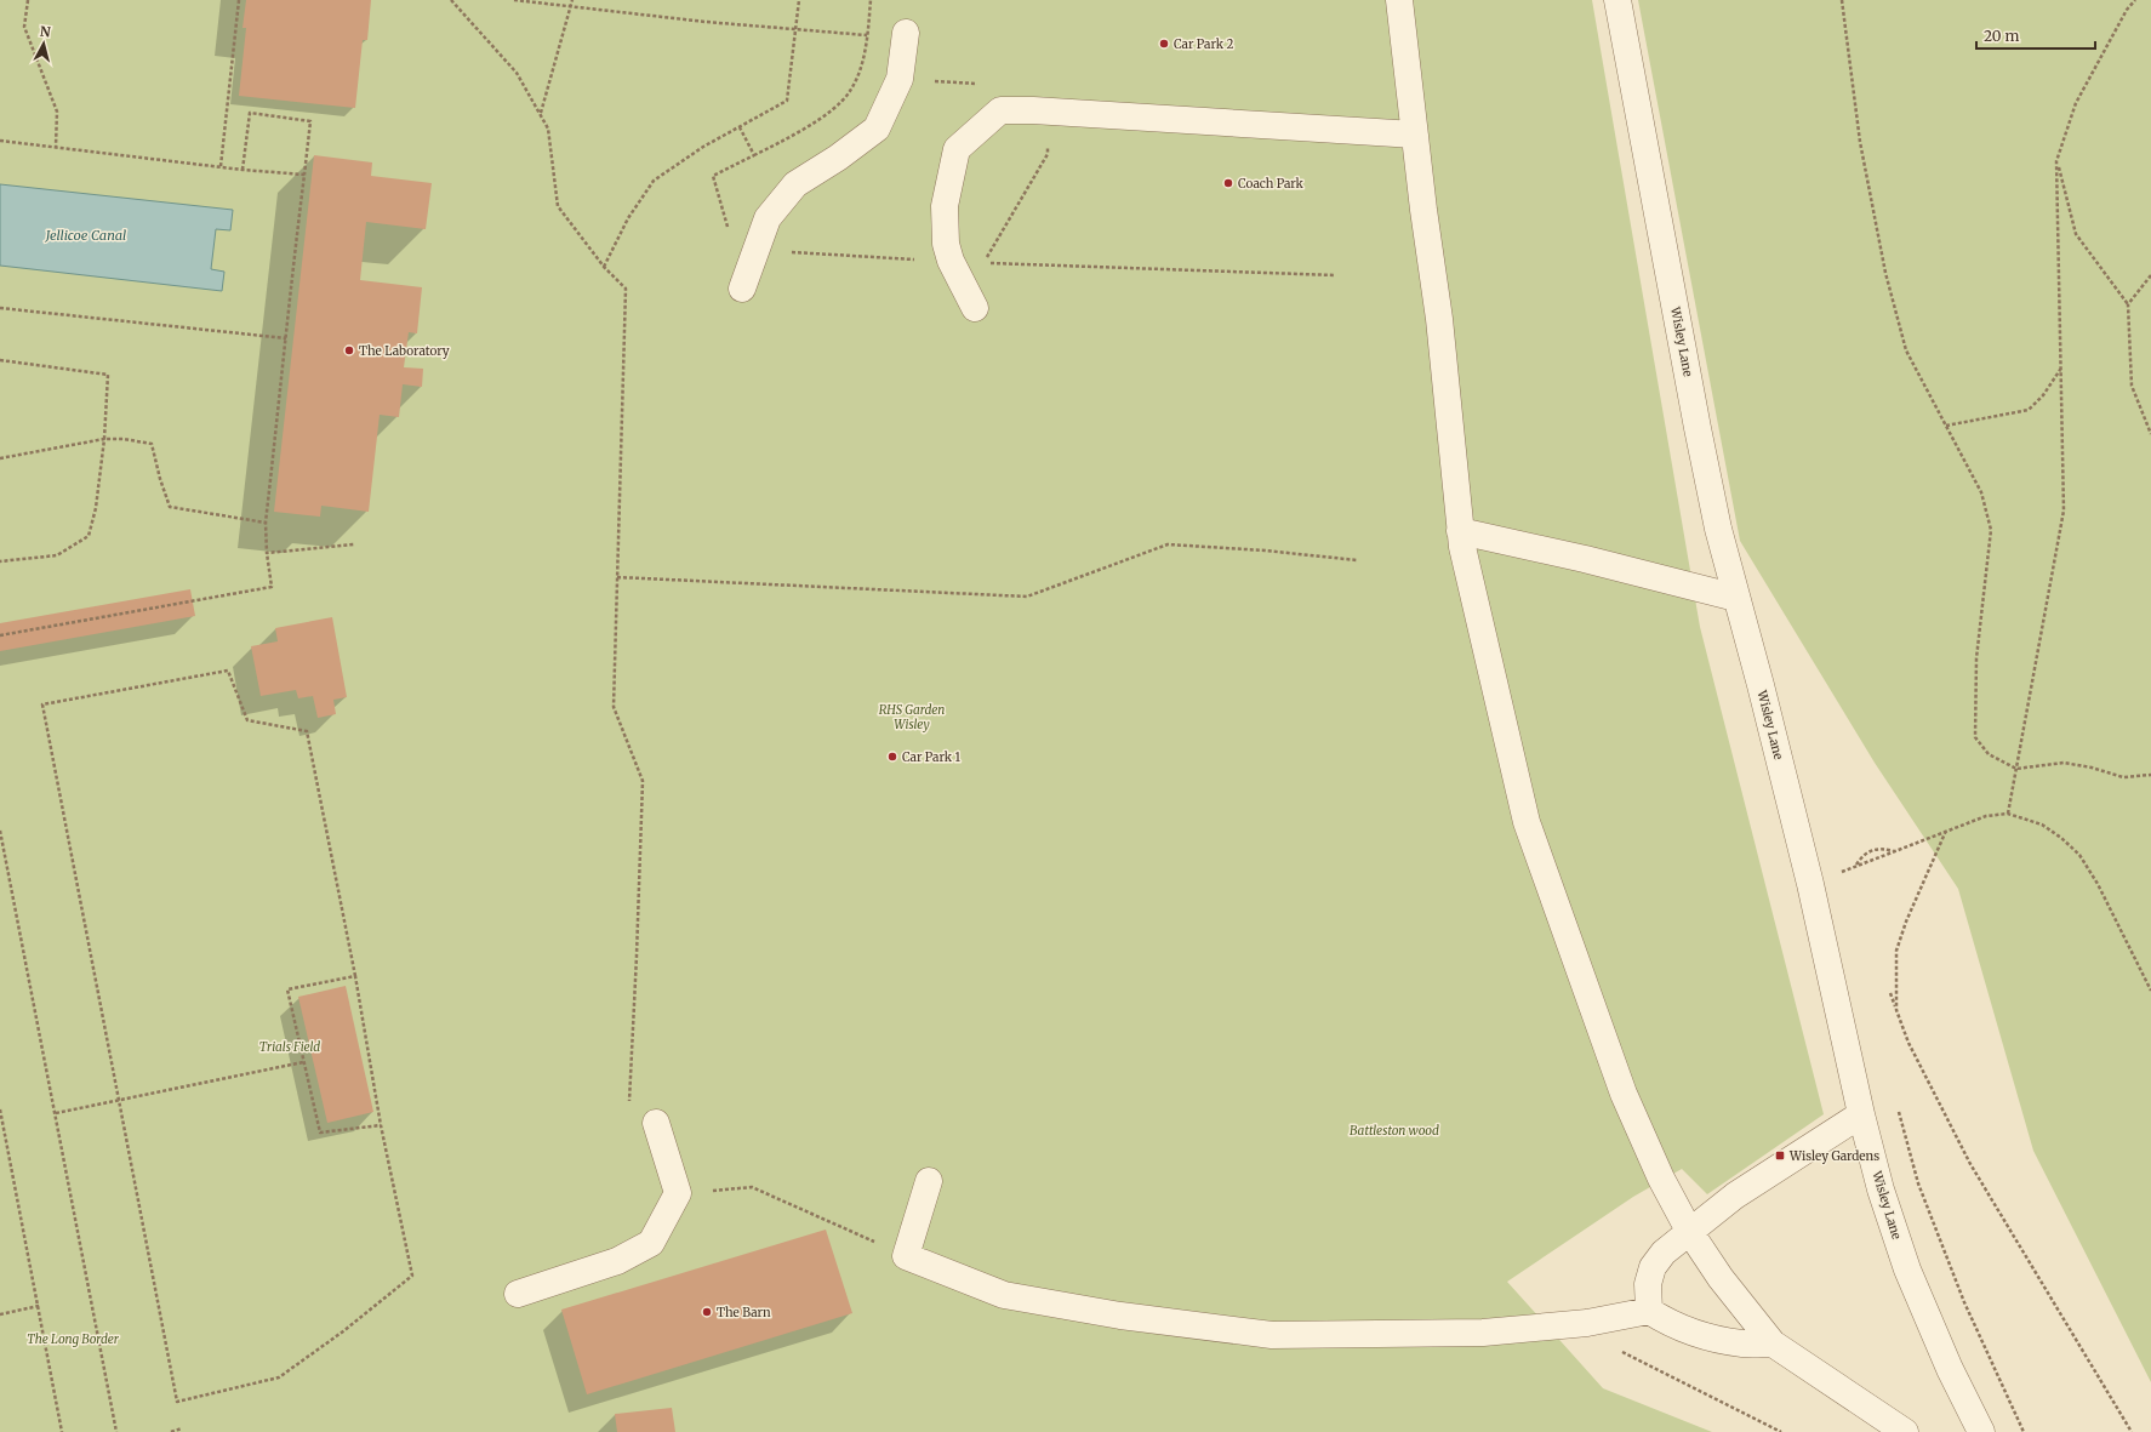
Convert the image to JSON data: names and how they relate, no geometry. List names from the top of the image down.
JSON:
{
  "streets": {
    "street": ["Wisley Lane"]
  },
  "water": ["Jellicoe Canal"],
  "parks": [
    "RHS Garden Wisley",
    "Trials Field",
    "Battleston wood",
    "The Long Border"
  ],
  "places": {
    "other": [
      "Car Park 2",
      "Coach Park",
      "The Laboratory",
      "Car Park 1",
      "The Barn"
    ],
    "transit": ["Wisley Gardens"]
  },
  "scale_bar": "20 m",
  "north": "top"
}
